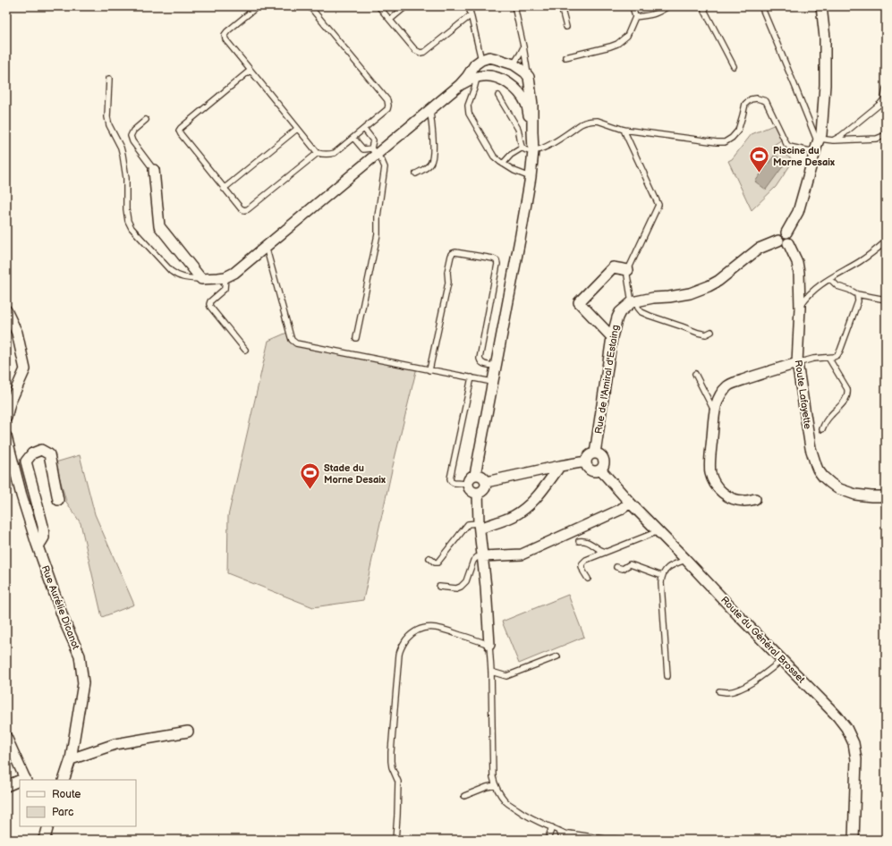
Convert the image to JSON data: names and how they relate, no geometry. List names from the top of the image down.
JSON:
{
  "streets": {
    "street": [
      "Rue de l'Amiral d'Estaing",
      "Route Lafayette",
      "Rue Aurélie Dicanot",
      "Route du Général Brosset"
    ]
  },
  "crossings": [
    ["Rue de l'Amiral d'Estaing", "Route du Général Brosset"]
  ],
  "places": {
    "sports": ["Piscine du Morne Desaix", "Stade du Morne Desaix"]
  },
  "legend": ["Route", "Parc"]
}
